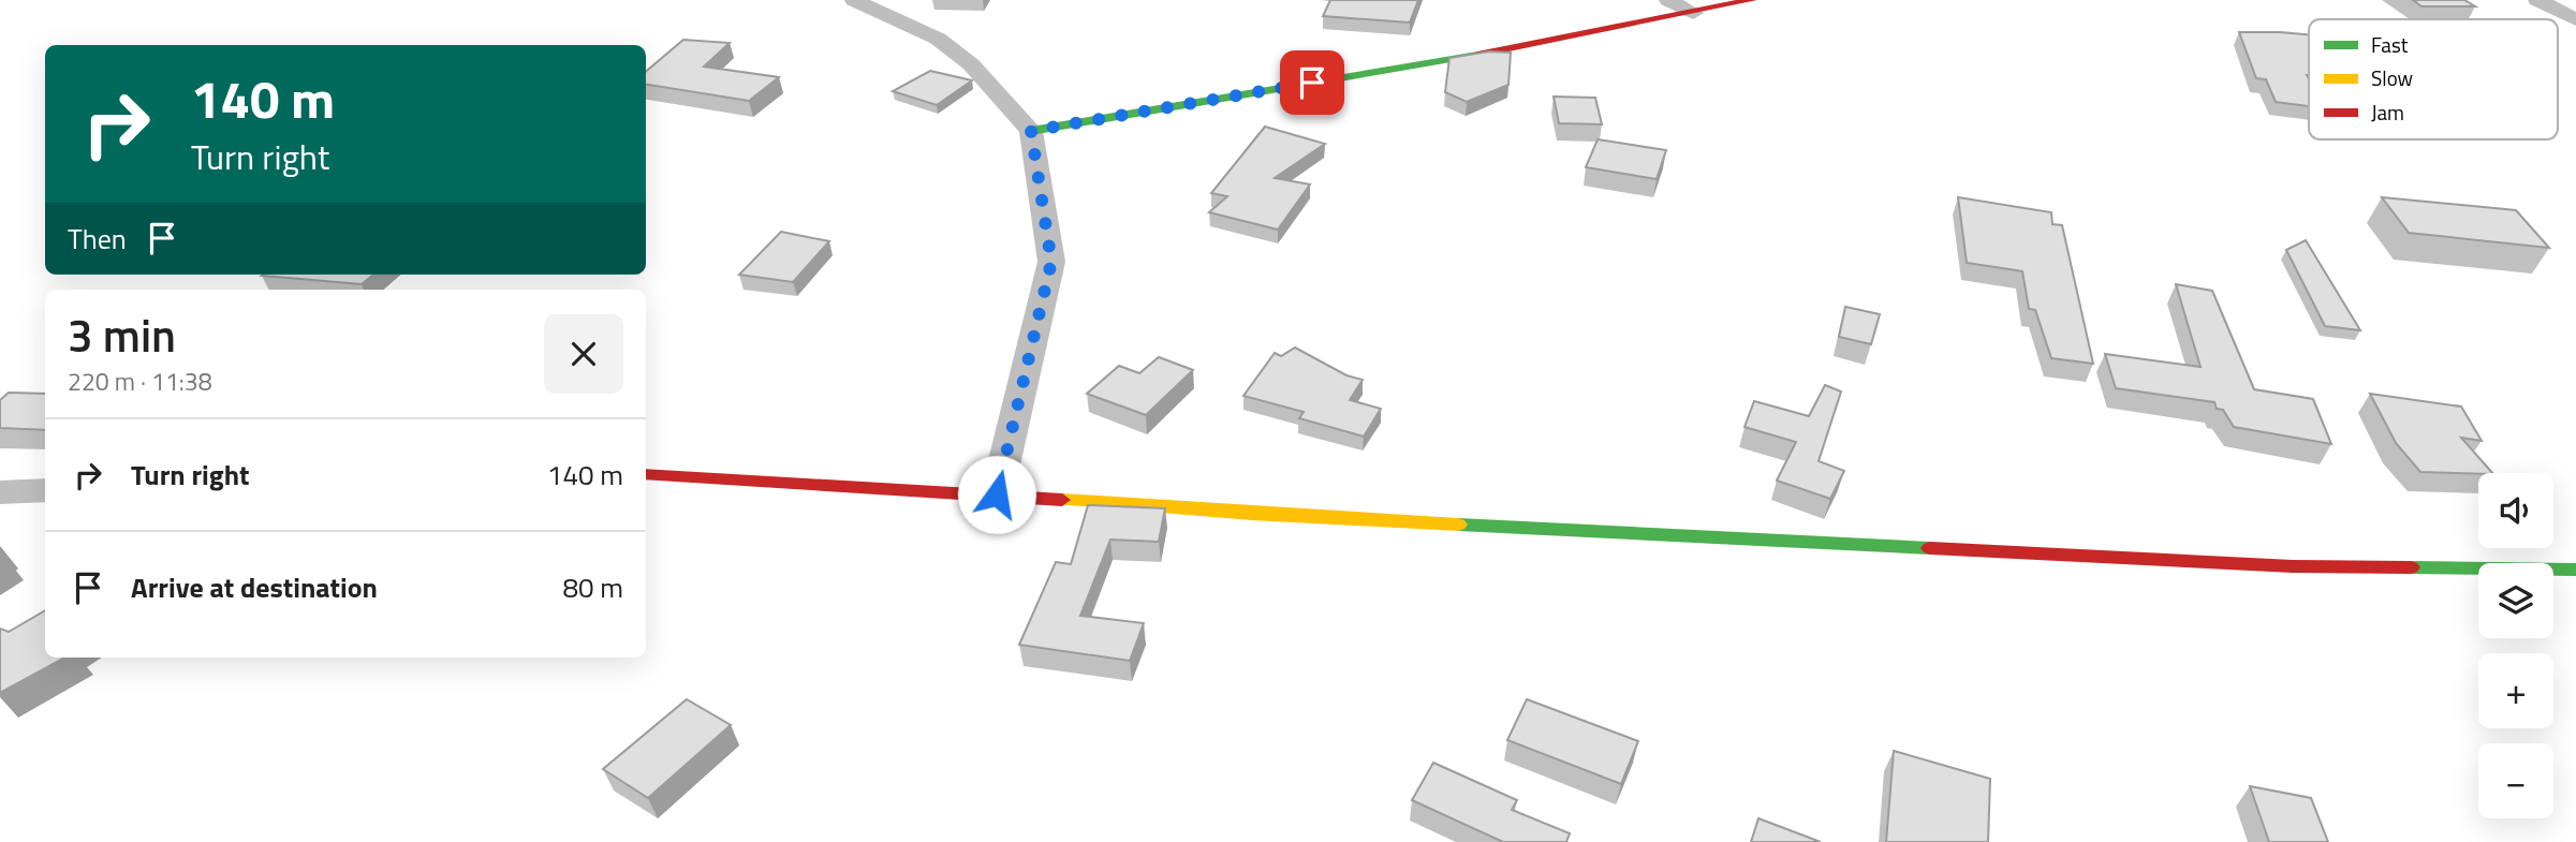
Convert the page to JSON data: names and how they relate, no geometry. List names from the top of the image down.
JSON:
{
  "legend": ["Fast", "Slow", "Jam"],
  "page": {
    "turn": ["140 m", "Turn right"],
    "then": "Then",
    "heading": ["3 min", "220 m · 11:38"],
    "list": [
      {
        "name": "Turn right",
        "value": "140 m"
      },
      {
        "name": "Arrive at destination",
        "value": "80 m"
      }
    ],
    "map_buttons": ["+", "−"]
  }
}
